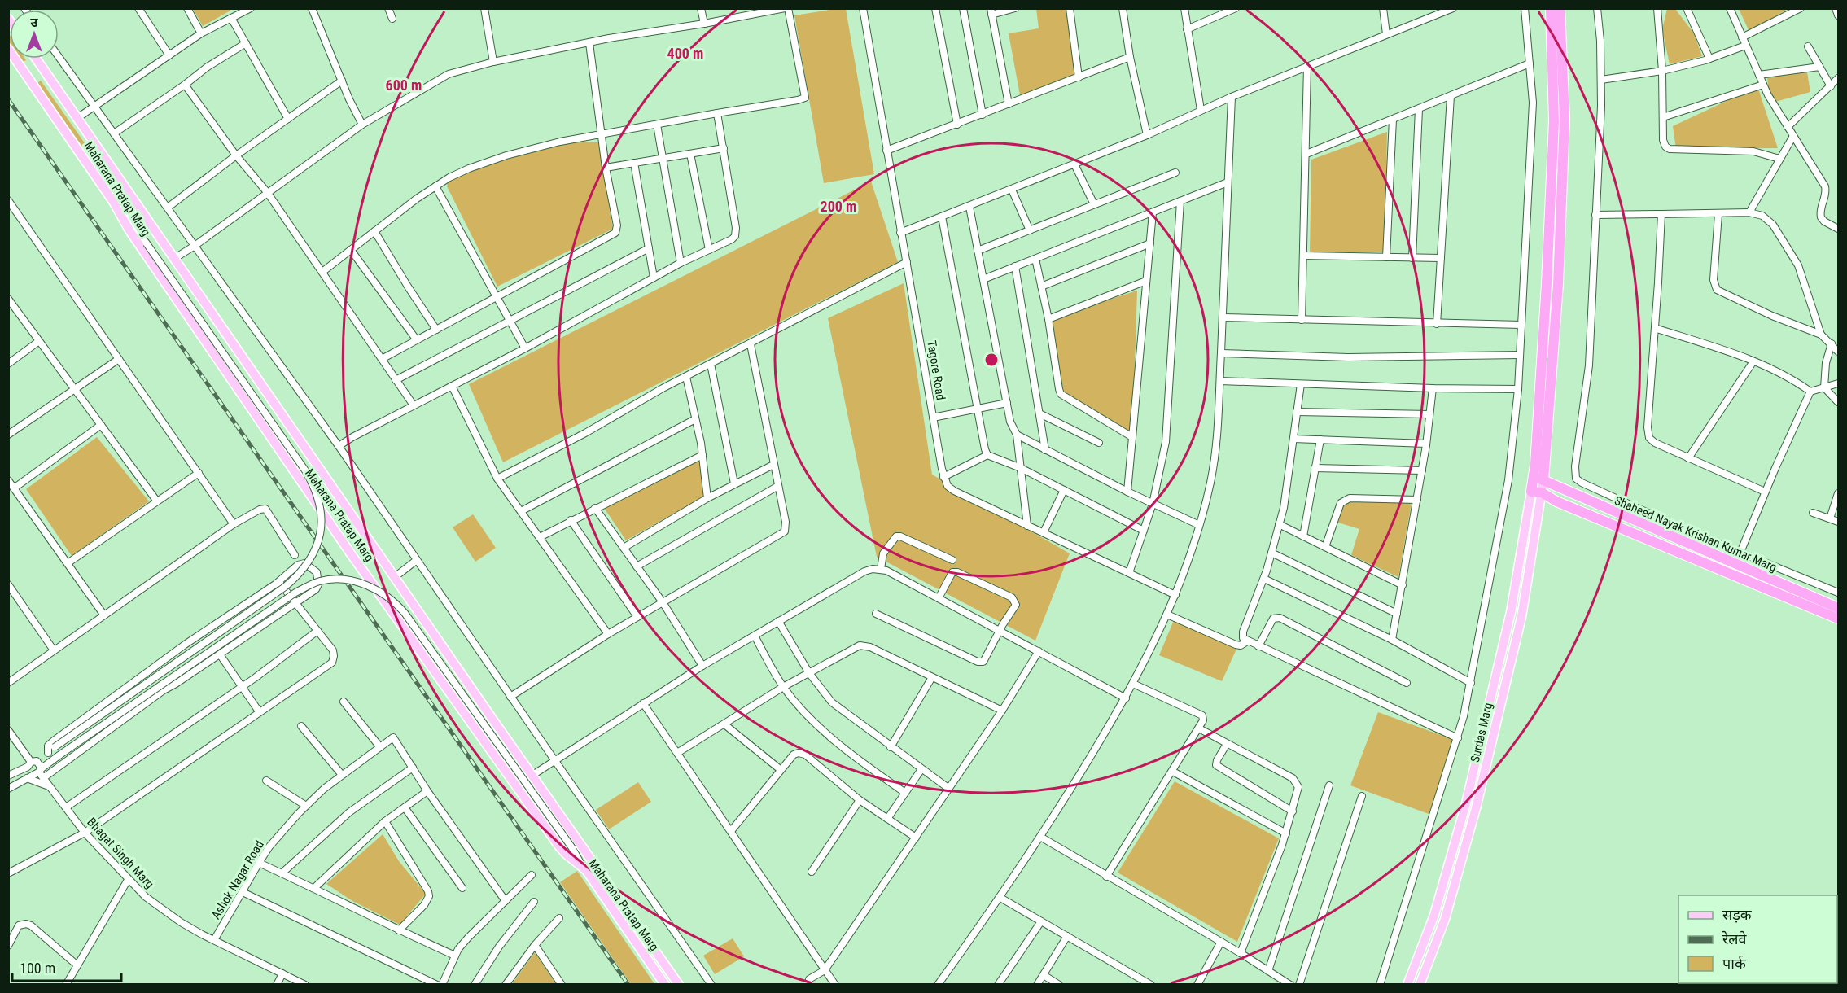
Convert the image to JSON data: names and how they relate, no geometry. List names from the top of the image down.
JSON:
{
  "streets": {
    "highway": ["Shaheed Nayak Krishan Kumar Marg"],
    "main road": ["Maharana Pratap Marg", "Surdas Marg"],
    "street": ["Tagore Road", "Bhagat Singh Marg", "Ashok Nagar Road"]
  },
  "crossings": [
    ["Bhagat Singh Marg", "Ashok Nagar Road"]
  ],
  "legend": ["सड़क", "रेलवे", "पार्क"],
  "scale_bar": "100 m",
  "north": "top",
  "rings": ["400 m", "600 m", "200 m"]
}
